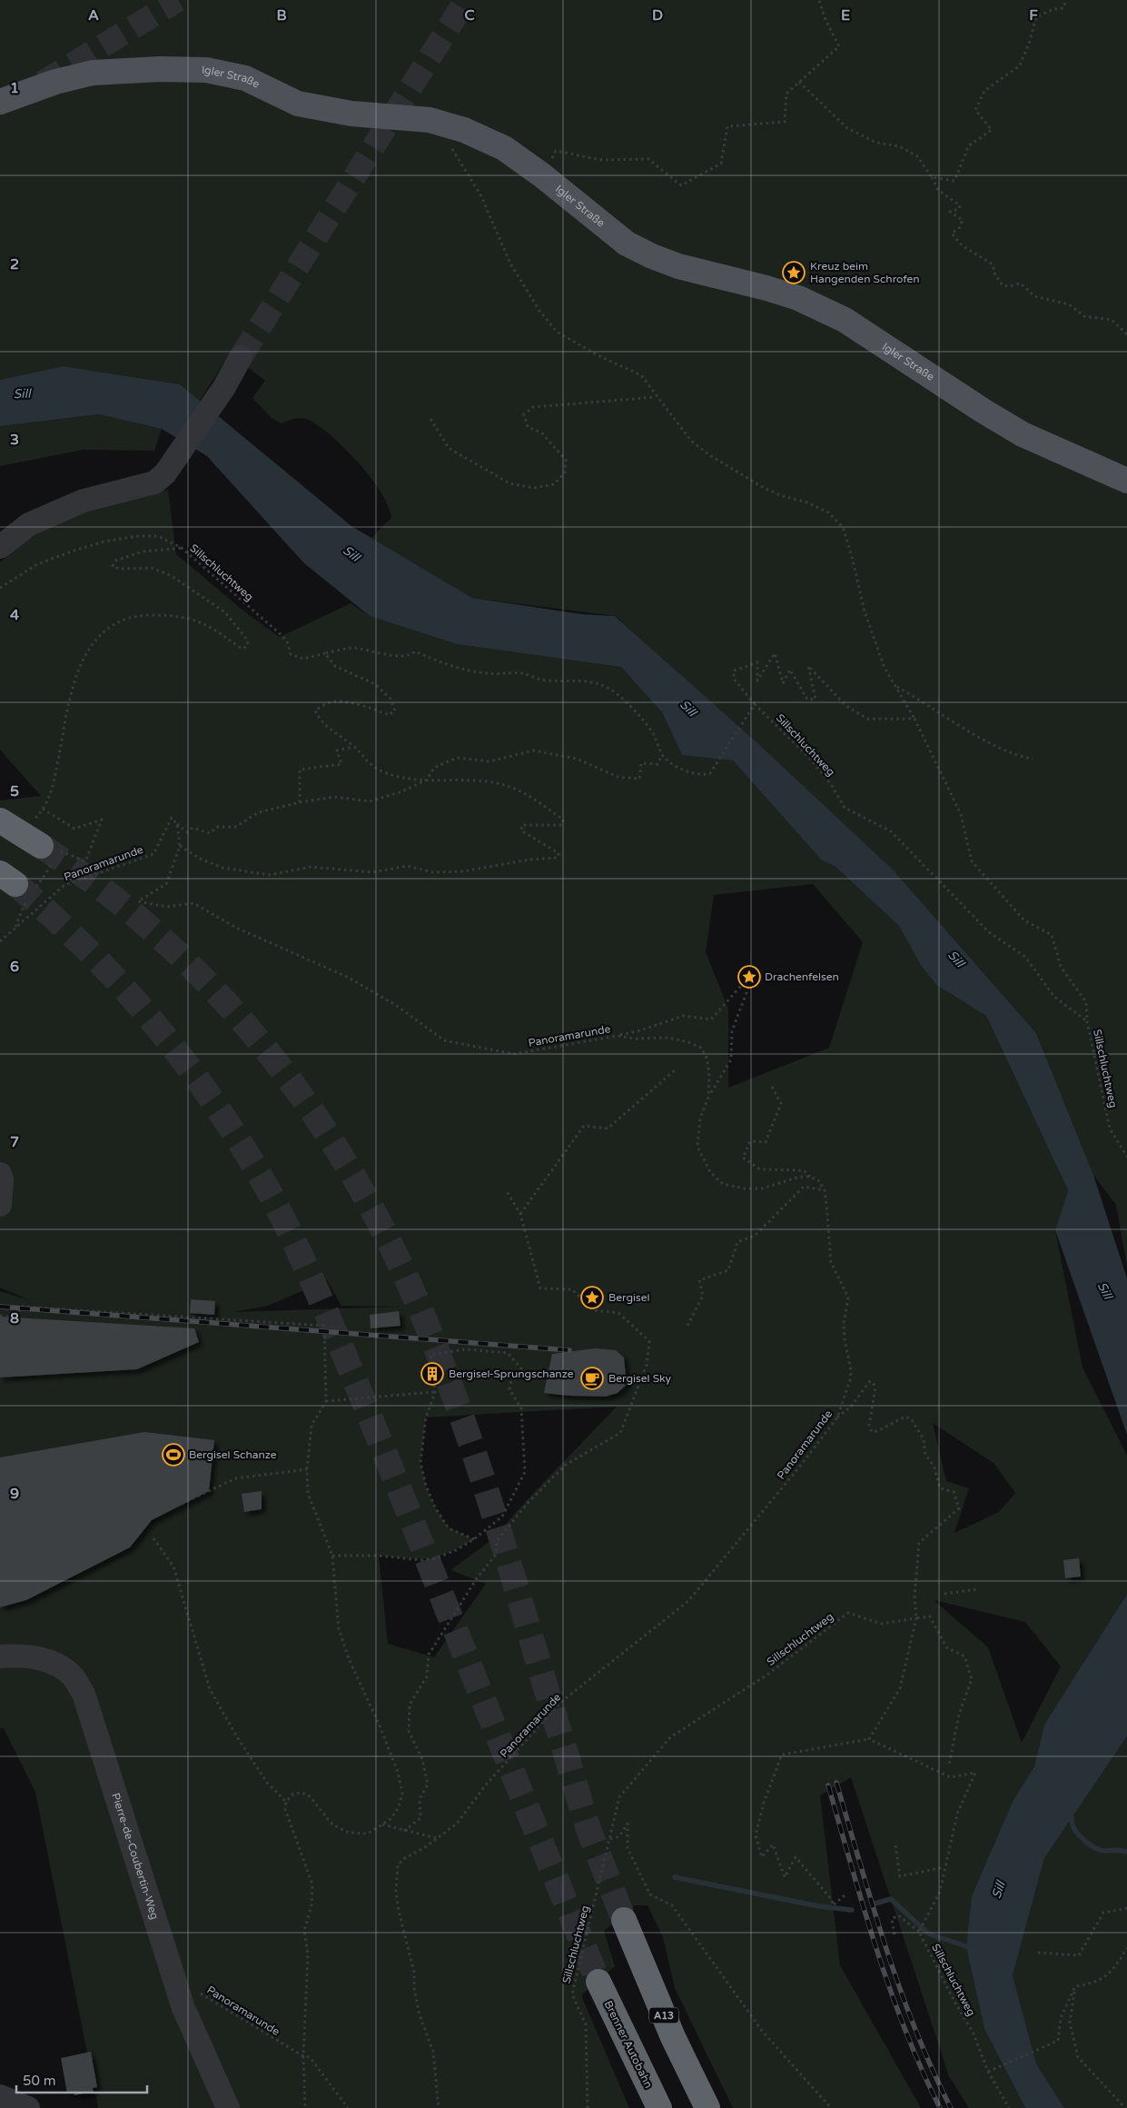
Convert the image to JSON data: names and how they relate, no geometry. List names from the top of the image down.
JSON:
{
  "streets": {
    "highway": ["A13", "Brenner Autobahn"],
    "main road": ["Igler Straße"],
    "street": ["Pierre-de-Coubertin-Weg"],
    "path": ["Sillschluchtweg", "Panoramarunde"]
  },
  "water": ["Sill"],
  "places": {
    "place": ["Kreuz beim Hangenden Schrofen", "Drachenfelsen", "Bergisel"],
    "building": ["Bergisel-Sprungschanze"],
    "cafe": ["Bergisel Sky"],
    "sports": ["Bergisel Schanze"]
  },
  "scale_bar": "50 m",
  "grid": {
    "columns": [
      "A",
      "B",
      "C",
      "D",
      "E",
      "F"
    ],
    "rows": [
      "1",
      "2",
      "3",
      "4",
      "5",
      "6",
      "7",
      "8",
      "9"
    ]
  }
}
